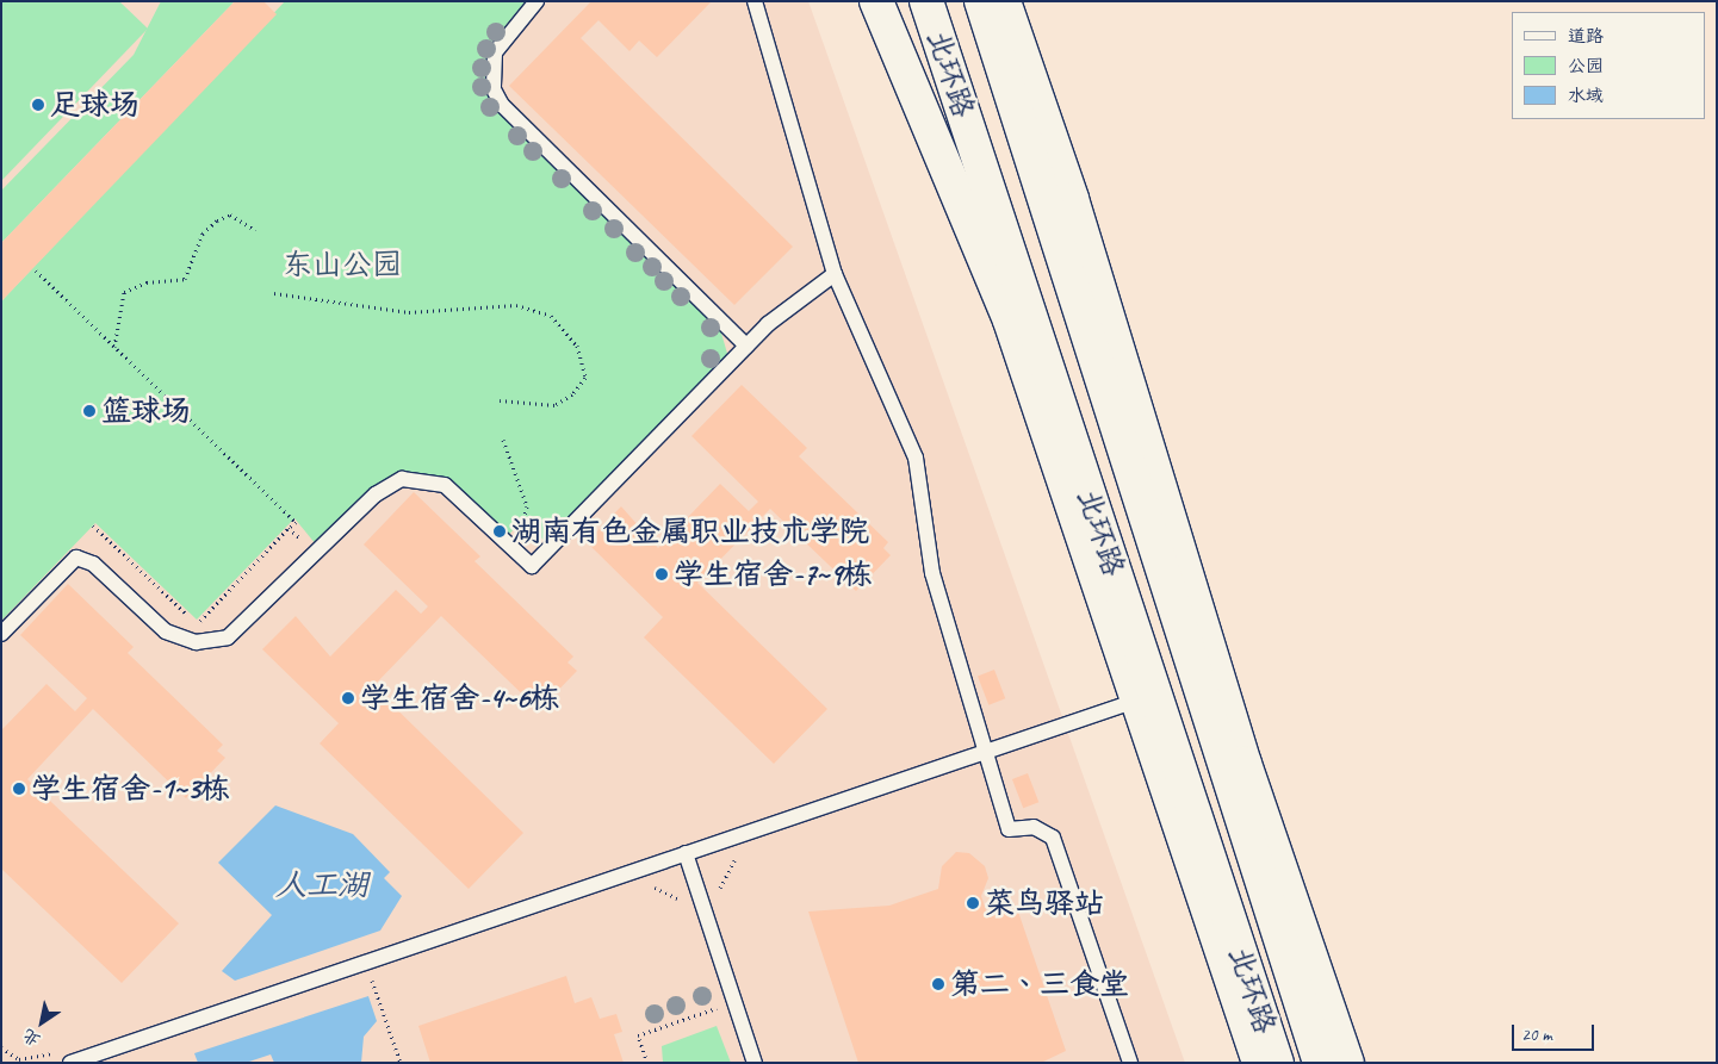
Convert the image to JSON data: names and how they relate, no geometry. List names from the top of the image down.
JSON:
{
  "streets": {
    "main road": ["北环路"]
  },
  "water": ["人工湖"],
  "parks": ["东山公园"],
  "places": [
    "足球场",
    "篮球场",
    "湖南有色金属职业技术学院",
    "学生宿舍-7~9栋",
    "学生宿舍-4~6栋",
    "学生宿舍-1~3栋",
    "菜鸟驿站",
    "第二、三食堂"
  ],
  "legend": ["道路", "公园", "水域"],
  "scale_bar": "20 m",
  "north": "bottom left"
}
